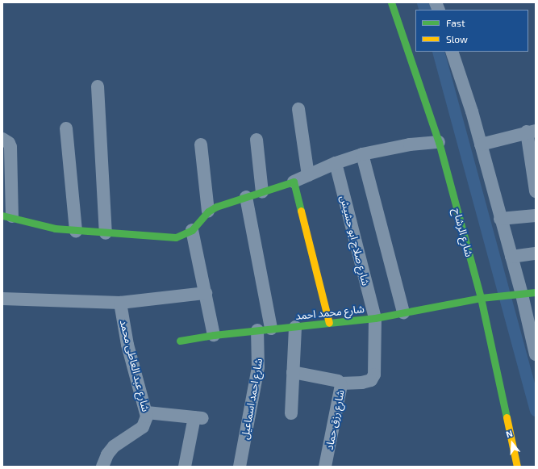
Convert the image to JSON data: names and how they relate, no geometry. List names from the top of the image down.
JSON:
{
  "streets": {
    "street": [
      "شارع الرشاح",
      "شارع صلاح ابو حشيش",
      "شارع محمد احمد",
      "شارع عبد العاطى محمد",
      "شارع احمد اسماعيل",
      "شارع رزق حماد"
    ]
  },
  "crossings": [
    ["شارع الرشاح", "شارع محمد احمد"],
    ["شارع صلاح ابو حشيش", "شارع محمد احمد"],
    ["شارع صلاح ابو حشيش", "شارع رزق حماد"],
    ["شارع محمد احمد", "شارع احمد اسماعيل"]
  ],
  "legend": ["Fast", "Slow"],
  "north": "top"
}
